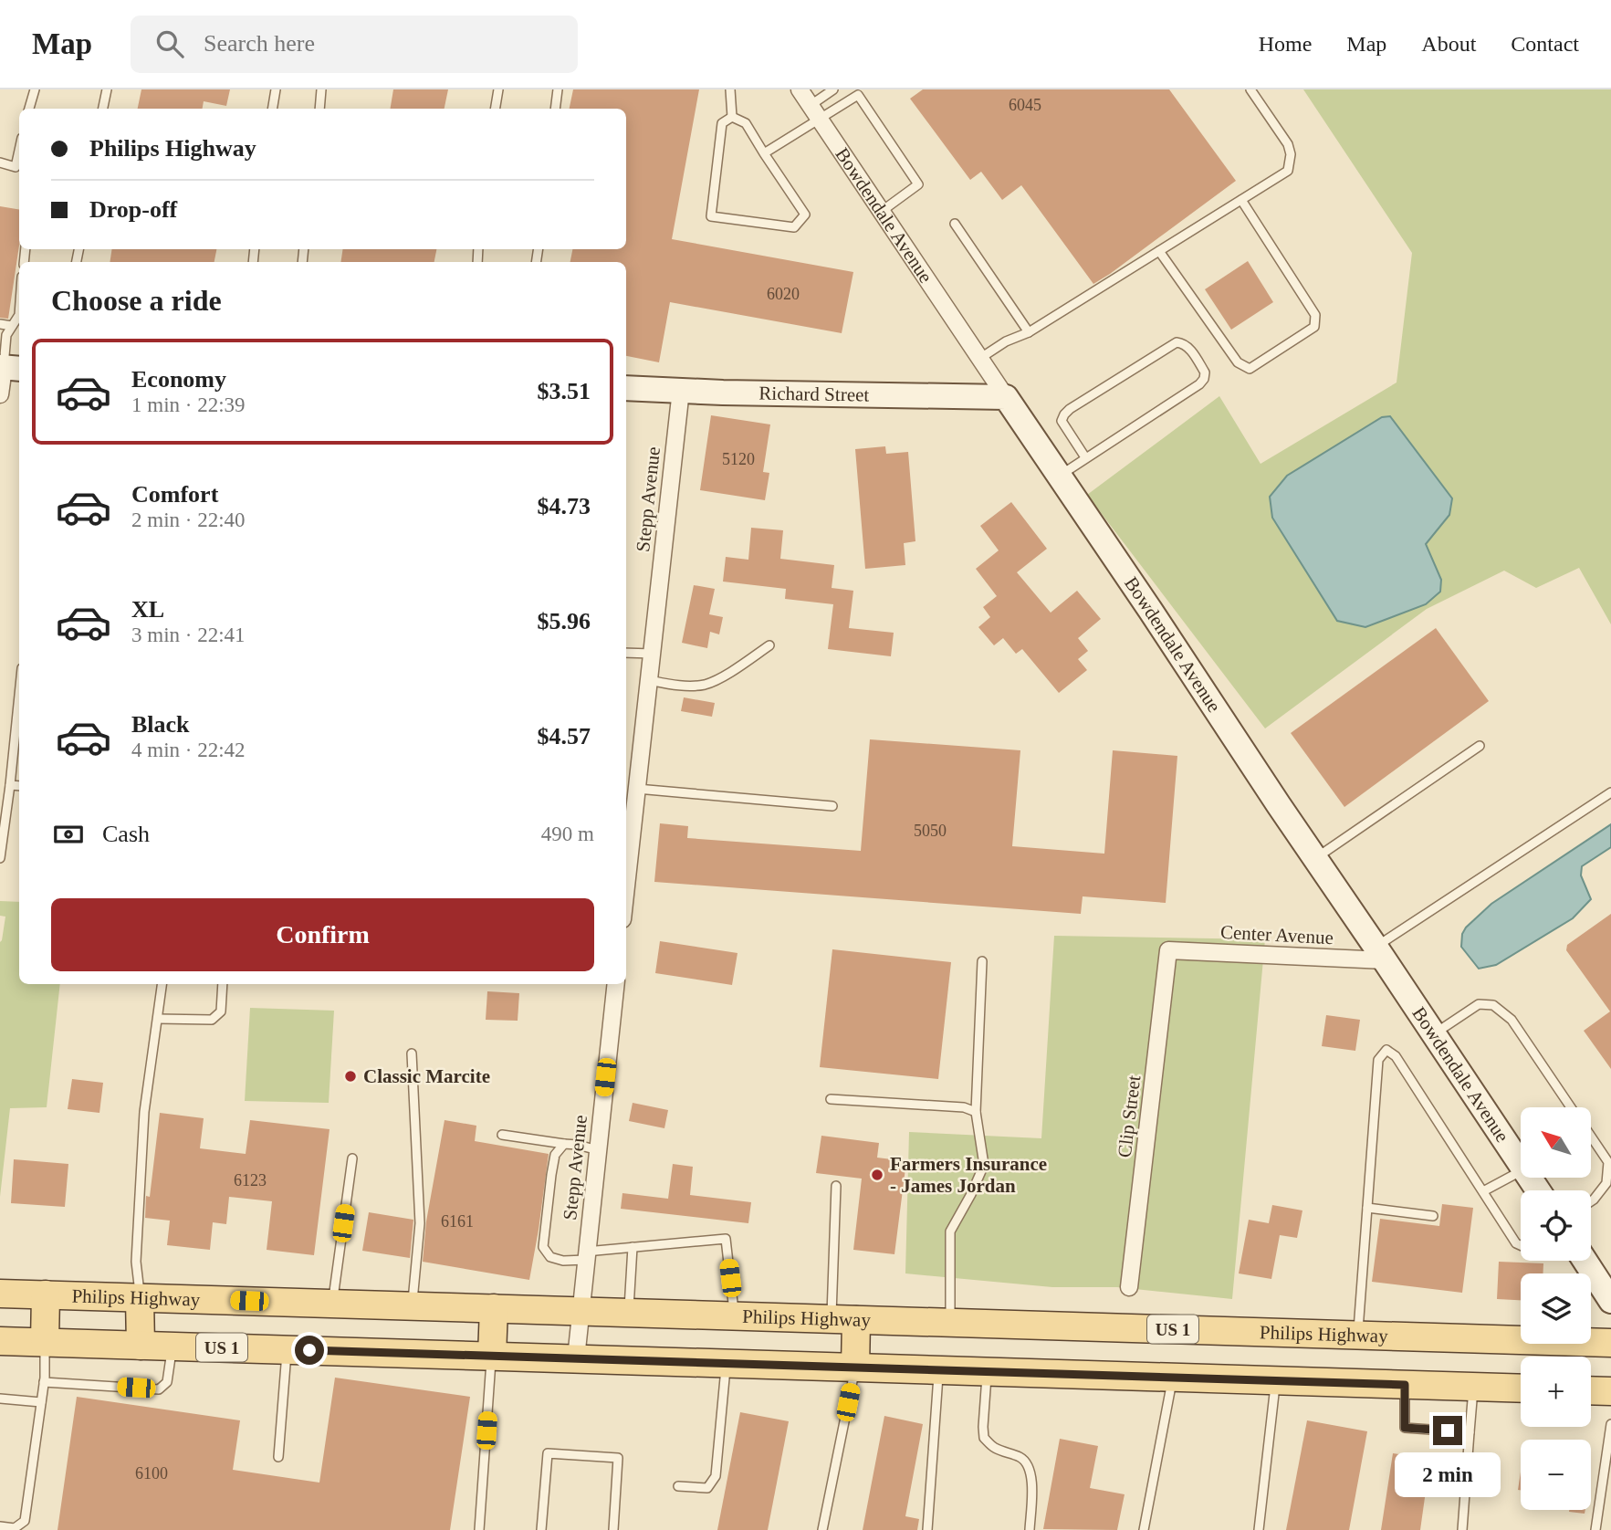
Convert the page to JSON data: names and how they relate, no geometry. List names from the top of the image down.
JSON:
{
  "streets": {
    "main road": ["Philips Highway", "US 1"],
    "street": [
      "Bowdendale Avenue",
      "Richard Street",
      "Stepp Avenue",
      "Center Avenue",
      "Clip Street"
    ]
  },
  "crossings": [
    ["Bowdendale Avenue", "Richard Street"],
    ["Bowdendale Avenue", "Center Avenue"],
    ["Richard Street", "Stepp Avenue"],
    ["Stepp Avenue", "Philips Highway"],
    ["Stepp Avenue", "US 1"],
    ["Center Avenue", "Clip Street"]
  ],
  "places": ["Classic Marcite", "Farmers Insurance - James Jordan"],
  "house_numbers": [
    "6045",
    "6020",
    "5120",
    "5050",
    "6123",
    "6161",
    "6100"
  ],
  "north": "top left",
  "page": {
    "header": "Map",
    "search": "Search here",
    "nav": [
      "Home",
      "Map",
      "About",
      "Contact"
    ],
    "banner": ["Philips Highway", "Drop-off"],
    "heading": "Choose a ride",
    "list": [
      {
        "name": "Economy",
        "note": "1 min · 22:39",
        "value": "$3.51"
      },
      {
        "name": "Comfort",
        "note": "2 min · 22:40",
        "value": "$4.73"
      },
      {
        "name": "XL",
        "note": "3 min · 22:41",
        "value": "$5.96"
      },
      {
        "name": "Black",
        "note": "4 min · 22:42",
        "value": "$4.57"
      }
    ],
    "pay": ["Cash", "490 m"],
    "buttons": "Confirm",
    "map_buttons": ["+", "−"],
    "bubble": "2 min"
  }
}
